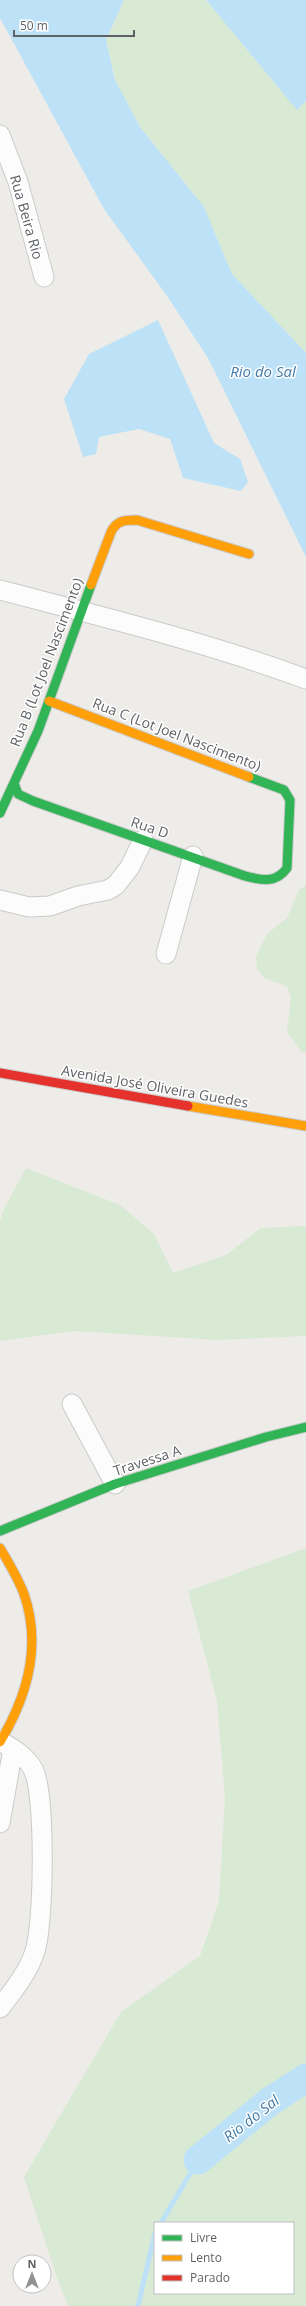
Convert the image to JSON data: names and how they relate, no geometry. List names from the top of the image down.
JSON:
{
  "streets": {
    "street": [
      "Rua Beira Rio",
      "Rua B (Lot Joel Nascimento)",
      "Rua C (Lot Joel Nascimento)",
      "Rua D",
      "Avenida José Oliveira Guedes",
      "Travessa A"
    ]
  },
  "crossings": [
    ["Rua B (Lot Joel Nascimento)", "Rua C (Lot Joel Nascimento)"],
    ["Rua B (Lot Joel Nascimento)", "Rua D"],
    ["Rua C (Lot Joel Nascimento)", "Rua D"]
  ],
  "water": ["Rio do Sal"],
  "legend": ["Livre", "Lento", "Parado"],
  "scale_bar": "50 m",
  "north": "top"
}
